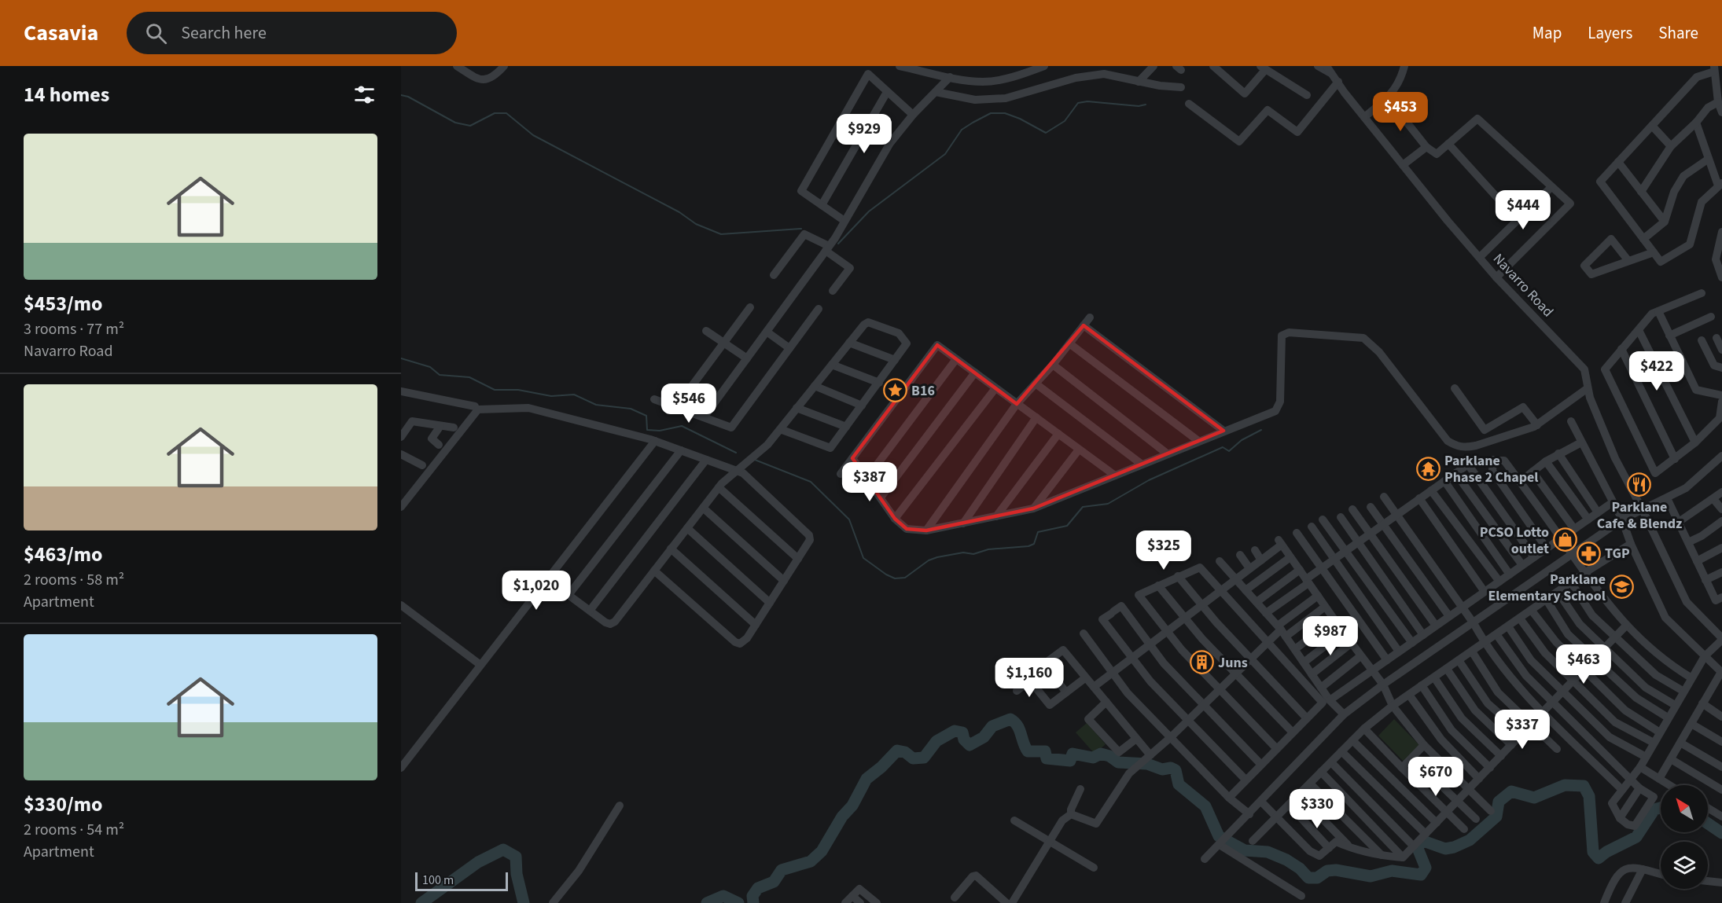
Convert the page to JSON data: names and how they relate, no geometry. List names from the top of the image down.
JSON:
{
  "streets": {
    "street": ["Navarro Road"]
  },
  "places": {
    "place": ["B16"],
    "temple": ["Parklane Phase 2 Chapel"],
    "restaurant": ["Parklane Cafe & Blendz"],
    "shop": ["PCSO Lotto outlet"],
    "pharmacy": ["TGP"],
    "school or university": ["Parklane Elementary School"],
    "building": ["Juns"]
  },
  "scale_bar": "100 m",
  "north": "top left",
  "page": {
    "header": "Casavia",
    "search": "Search here",
    "nav": ["Map", "Layers", "Share"],
    "heading": "14 homes",
    "price": [
      "$453",
      "$929",
      "$444",
      "$422",
      "$546",
      "$387",
      "$325",
      "$1,020",
      "$987",
      "$463",
      "$1,160",
      "$337",
      "$670",
      "$330"
    ],
    "list": [
      {
        "name": "$453/mo",
        "note": "3 rooms · 77 m² · Navarro Road"
      },
      {
        "name": "$463/mo",
        "note": "2 rooms · 58 m² · Apartment"
      },
      {
        "name": "$330/mo",
        "note": "2 rooms · 54 m² · Apartment"
      }
    ],
    "scale": "100 m"
  }
}
